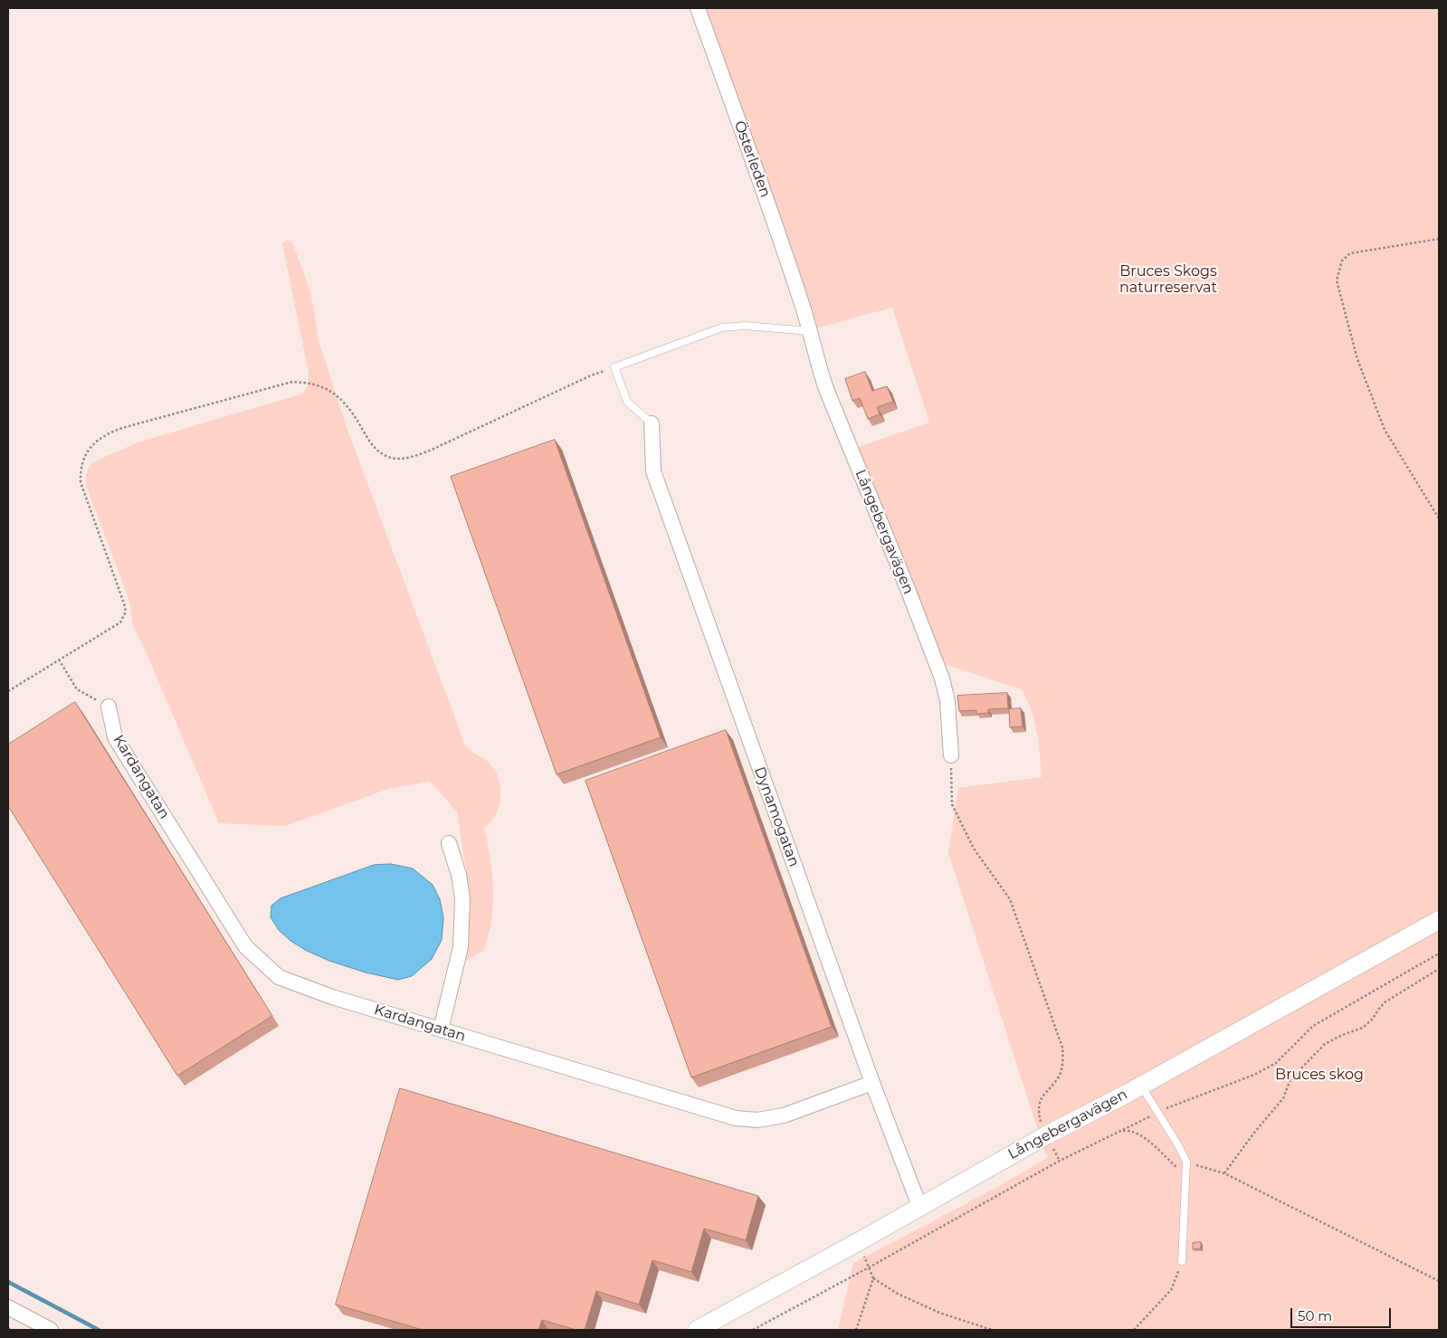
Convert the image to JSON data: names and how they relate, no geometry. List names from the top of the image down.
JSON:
{
  "streets": {
    "street": [
      "Österleden",
      "Långebergavägen",
      "Kardangatan",
      "Dynamogatan"
    ]
  },
  "crossings": [
    ["Österleden", "Långebergavägen"],
    ["Långebergavägen", "Dynamogatan"],
    ["Kardangatan", "Dynamogatan"]
  ],
  "parks": ["Bruces Skogs naturreservat", "Bruces skog"],
  "scale_bar": "50 m"
}
